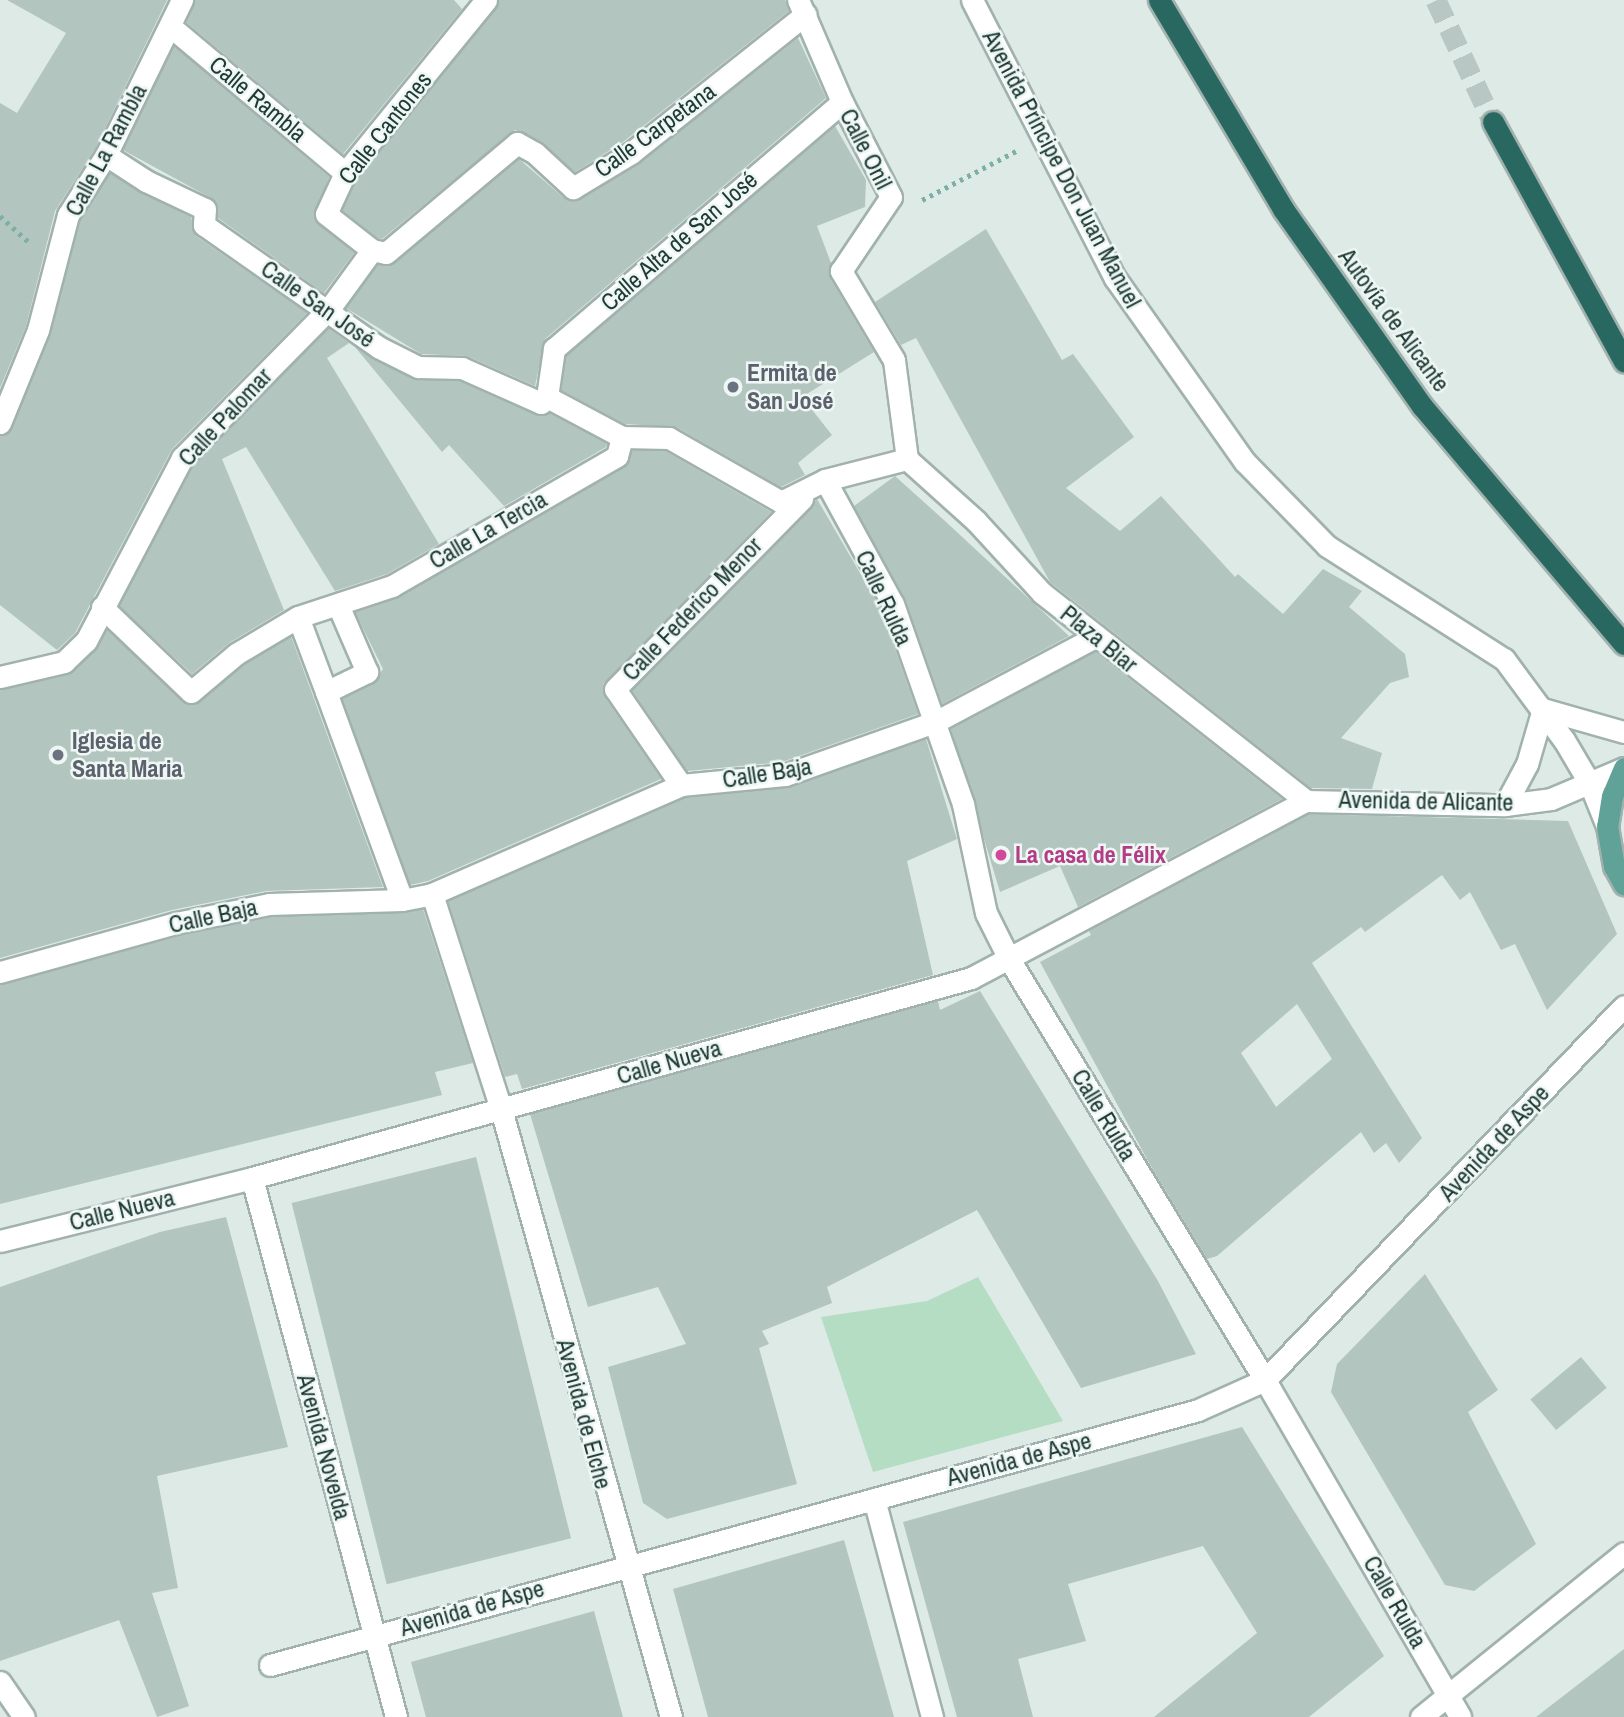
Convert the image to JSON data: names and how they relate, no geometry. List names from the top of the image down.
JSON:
{
  "streets": {
    "highway": ["Autovía de Alicante"],
    "street": [
      "Calle Rambla",
      "Calle Cantones",
      "Calle Carpetana",
      "Calle Onil",
      "Calle La Rambla",
      "Avenida Príncipe Don Juan Manuel",
      "Calle Alta de San José",
      "Calle San José",
      "Calle Palomar",
      "Calle La Tercia",
      "Calle Rulda",
      "Calle Federico Menor",
      "Plaza Biar",
      "Calle Baja",
      "Avenida de Alicante",
      "Calle Nueva",
      "Avenida de Aspe",
      "Avenida de Elche",
      "Avenida Novelda"
    ]
  },
  "crossings": [
    ["Calle Rambla", "Calle Cantones"],
    ["Calle Rambla", "Calle La Rambla"],
    ["Calle Cantones", "Calle Carpetana"],
    ["Calle Cantones", "Calle Palomar"],
    ["Calle Carpetana", "Calle Onil"],
    ["Calle Carpetana", "Calle Palomar"],
    ["Calle Onil", "Calle Alta de San José"],
    ["Calle Onil", "Plaza Biar"],
    ["Calle La Rambla", "Calle San José"],
    ["Avenida Príncipe Don Juan Manuel", "Avenida de Alicante"],
    ["Calle Alta de San José", "Calle San José"],
    ["Calle San José", "Calle Palomar"],
    ["Calle San José", "Calle La Tercia"],
    ["Calle San José", "Calle Rulda"],
    ["Calle San José", "Calle Federico Menor"],
    ["Calle Palomar", "Calle La Tercia"],
    ["Calle Rulda", "Calle Federico Menor"],
    ["Calle Rulda", "Calle Baja"],
    ["Calle Rulda", "Calle Nueva"],
    ["Calle Rulda", "Avenida de Aspe"],
    ["Calle Federico Menor", "Calle Baja"],
    ["Plaza Biar", "Calle Baja"],
    ["Plaza Biar", "Avenida de Alicante"],
    ["Plaza Biar", "Calle Nueva"],
    ["Avenida de Alicante", "Calle Nueva"],
    ["Calle Nueva", "Avenida de Elche"],
    ["Calle Nueva", "Avenida Novelda"],
    ["Avenida de Aspe", "Avenida de Elche"],
    ["Avenida de Aspe", "Avenida Novelda"]
  ],
  "places": ["Ermita de San José", "Iglesia de Santa Maria", "La casa de Félix"]
}
